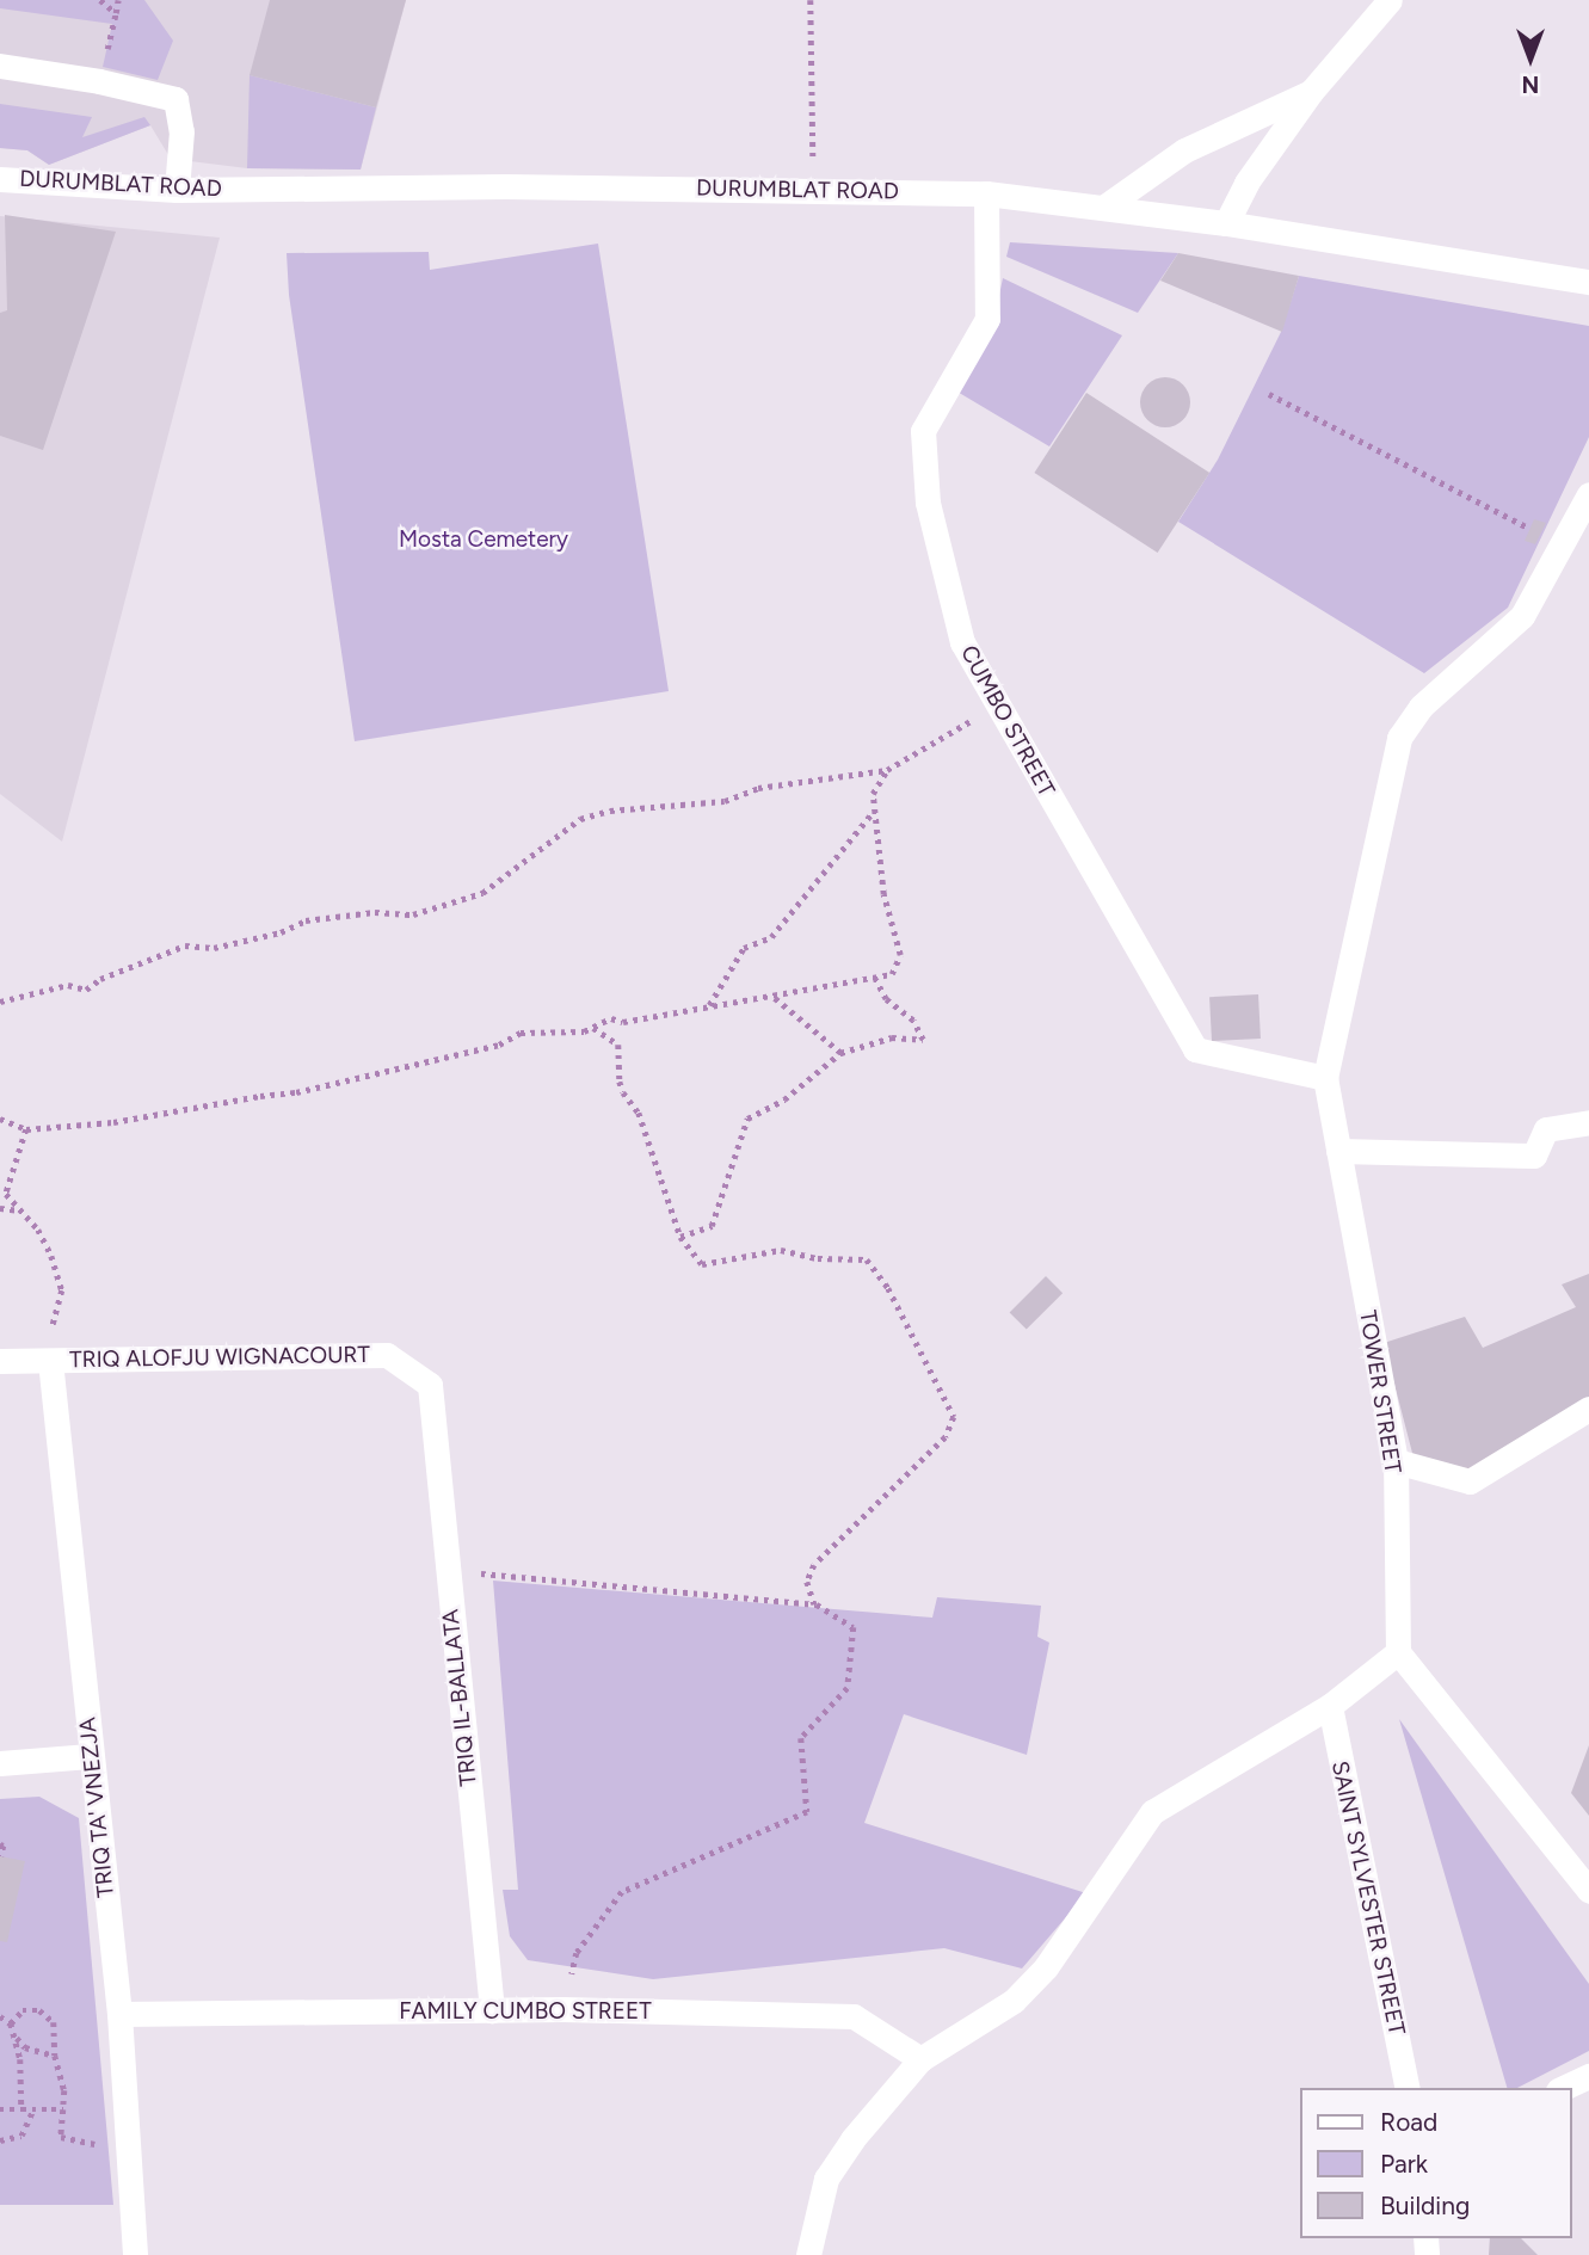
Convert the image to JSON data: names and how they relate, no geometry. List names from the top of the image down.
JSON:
{
  "streets": {
    "street": [
      "DURUMBLAT ROAD",
      "CUMBO STREET",
      "TRIQ ALOFJU WIGNACOURT",
      "TOWER STREET",
      "TRIQ IL-BALLATA",
      "TRIQ TA' VNEZJA",
      "SAINT SYLVESTER STREET",
      "FAMILY CUMBO STREET"
    ]
  },
  "crossings": [
    ["DURUMBLAT ROAD", "CUMBO STREET"],
    ["CUMBO STREET", "TOWER STREET"],
    ["TRIQ ALOFJU WIGNACOURT", "TRIQ IL-BALLATA"],
    ["TRIQ ALOFJU WIGNACOURT", "TRIQ TA' VNEZJA"],
    ["TRIQ IL-BALLATA", "FAMILY CUMBO STREET"],
    ["TRIQ TA' VNEZJA", "FAMILY CUMBO STREET"]
  ],
  "parks": ["Mosta Cemetery"],
  "legend": ["Road", "Park", "Building"],
  "north": "bottom"
}
